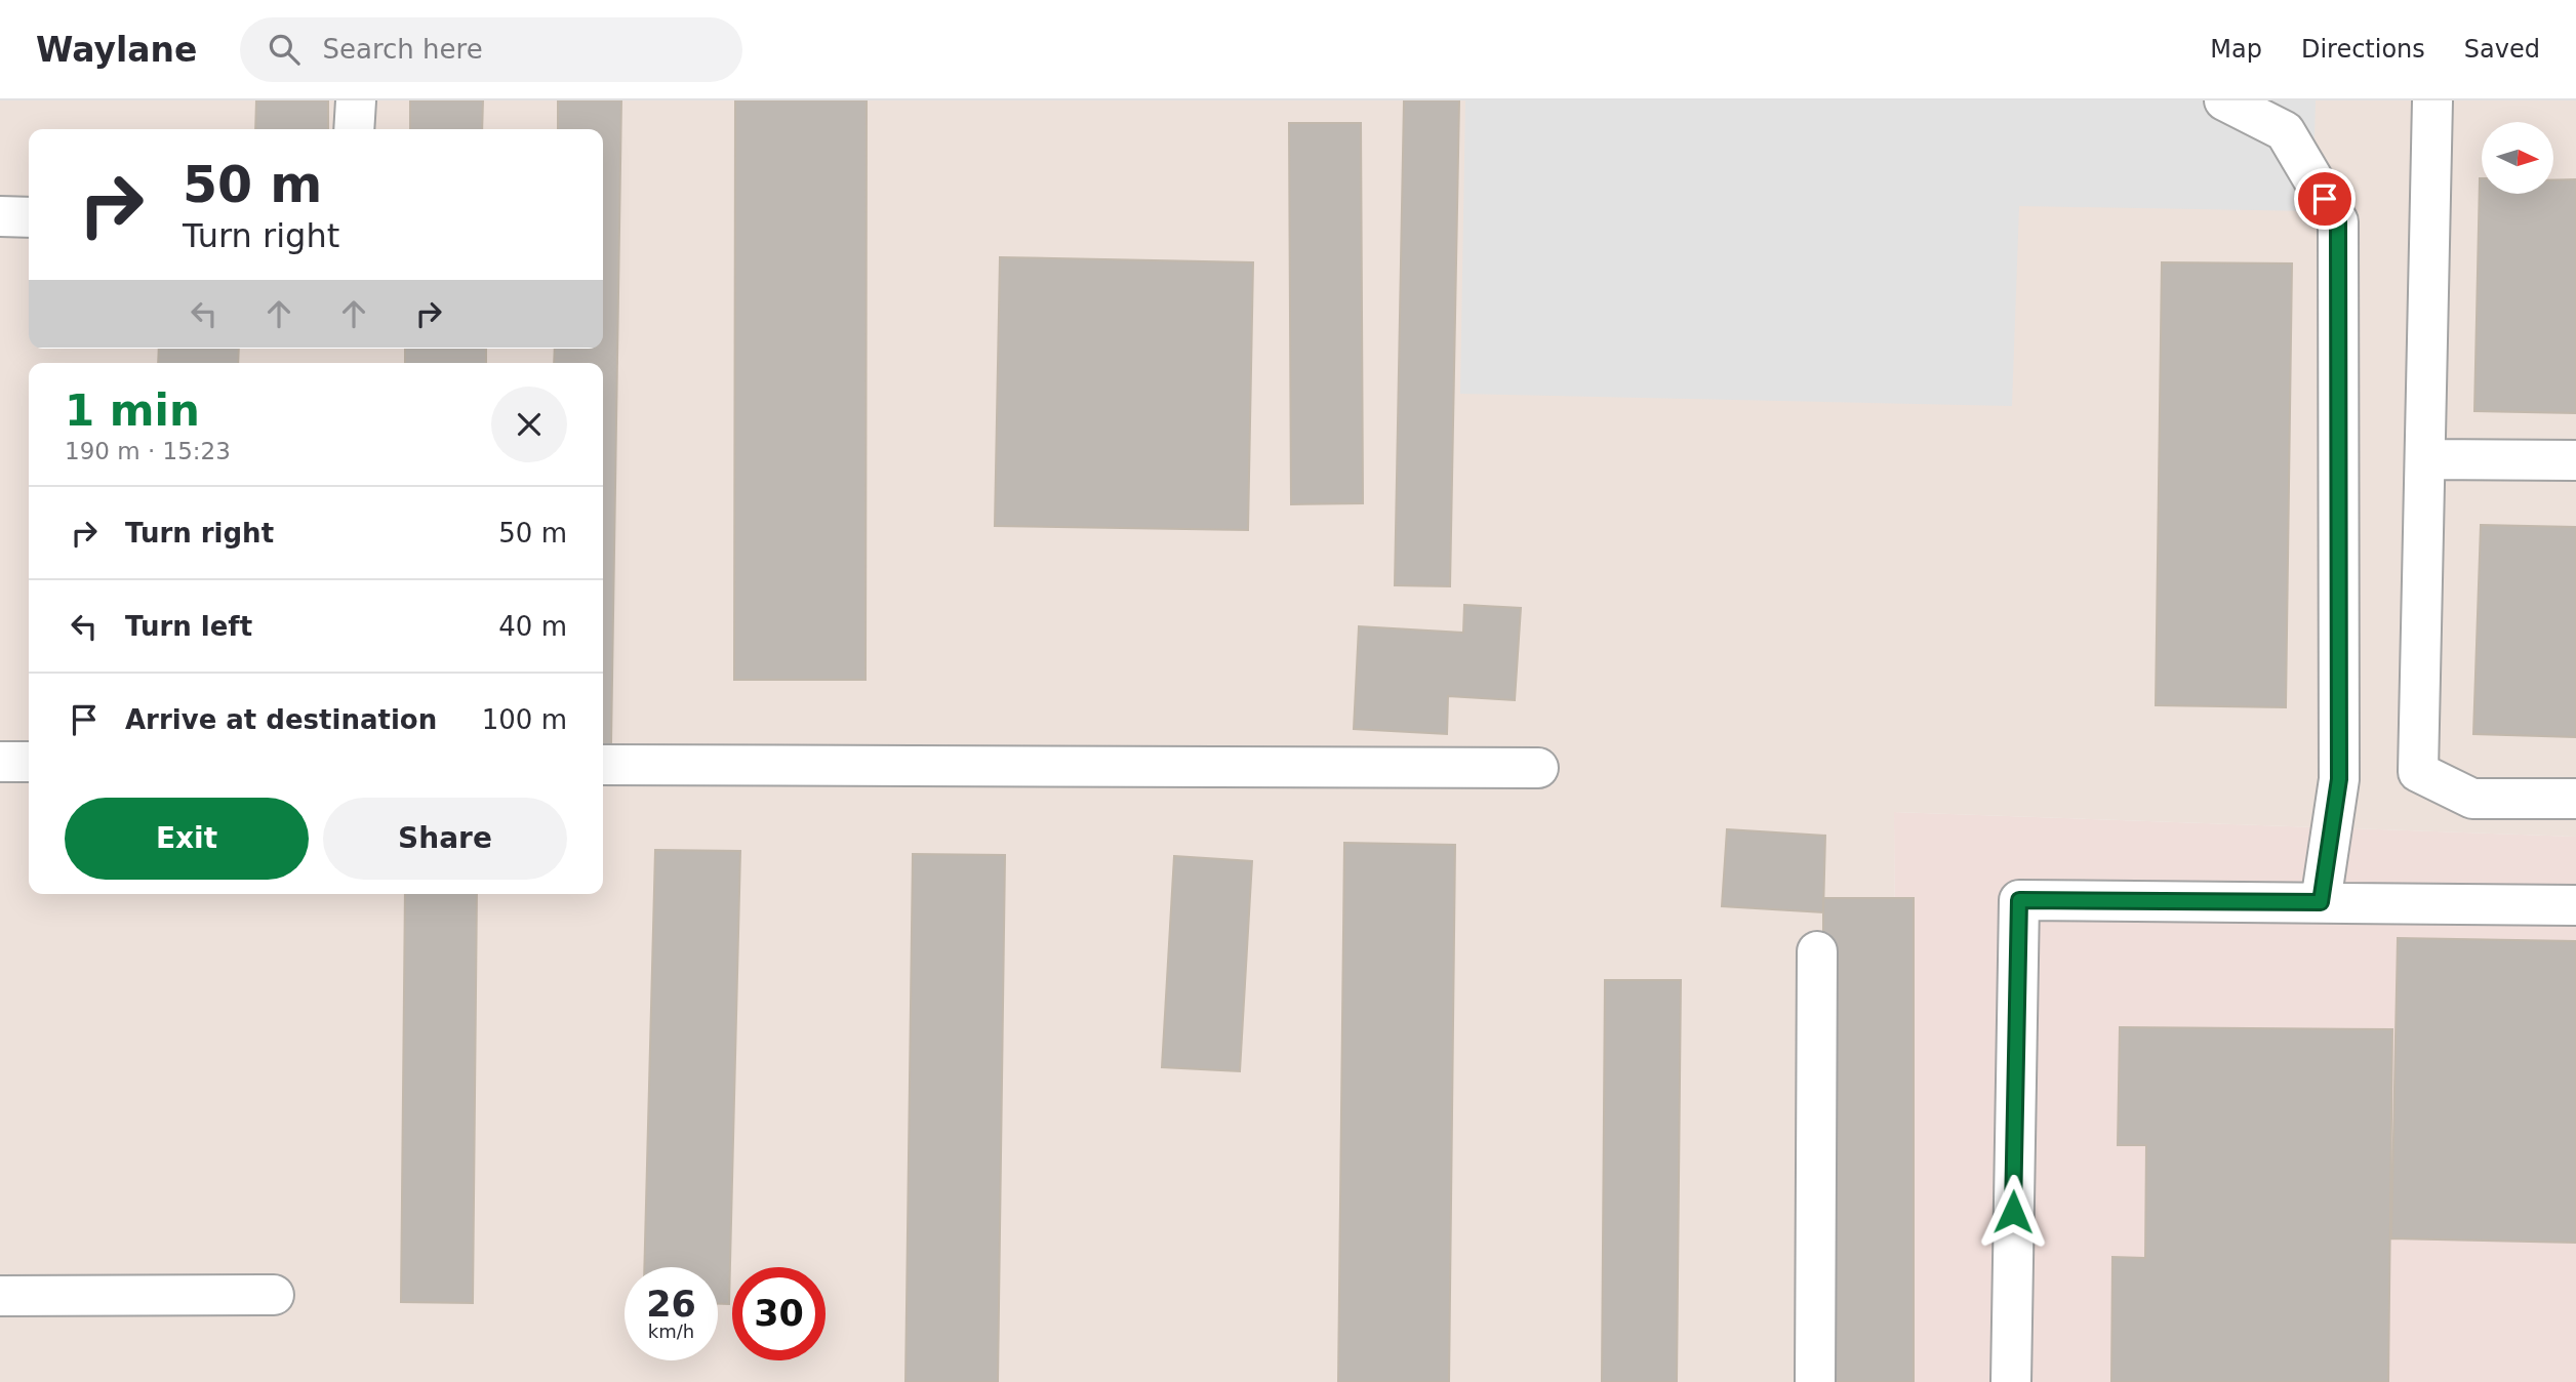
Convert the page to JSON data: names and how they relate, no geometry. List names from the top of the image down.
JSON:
{
  "north": "right",
  "page": {
    "header": "Waylane",
    "search": "Search here",
    "nav": ["Map", "Directions", "Saved"],
    "turn": ["50 m", "Turn right"],
    "heading": ["1 min", "190 m · 15:23"],
    "list": [
      {
        "name": "Turn right",
        "value": "50 m"
      },
      {
        "name": "Turn left",
        "value": "40 m"
      },
      {
        "name": "Arrive at destination",
        "value": "100 m"
      }
    ],
    "buttons": ["Exit", "Share"],
    "speed": "26 km/h",
    "limit": "30"
  }
}
